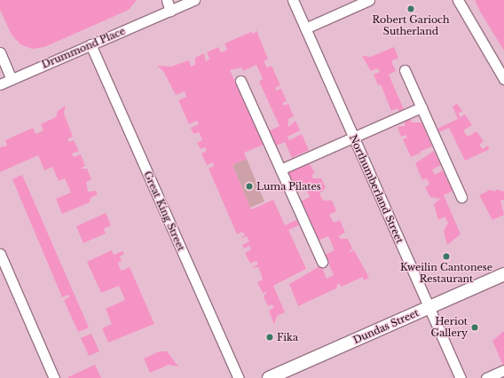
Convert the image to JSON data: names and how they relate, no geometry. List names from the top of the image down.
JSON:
{
  "streets": {
    "street": [
      "Drummond Place",
      "Northumberland Street",
      "Great King Street",
      "Dundas Street"
    ]
  },
  "crossings": [
    ["Drummond Place", "Great King Street"],
    ["Northumberland Street", "Dundas Street"]
  ],
  "places": [
    "Robert Garioch Sutherland",
    "Luma Pilates",
    "Kweilin Cantonese Restaurant",
    "Heriot Gallery",
    "Fika"
  ]
}
